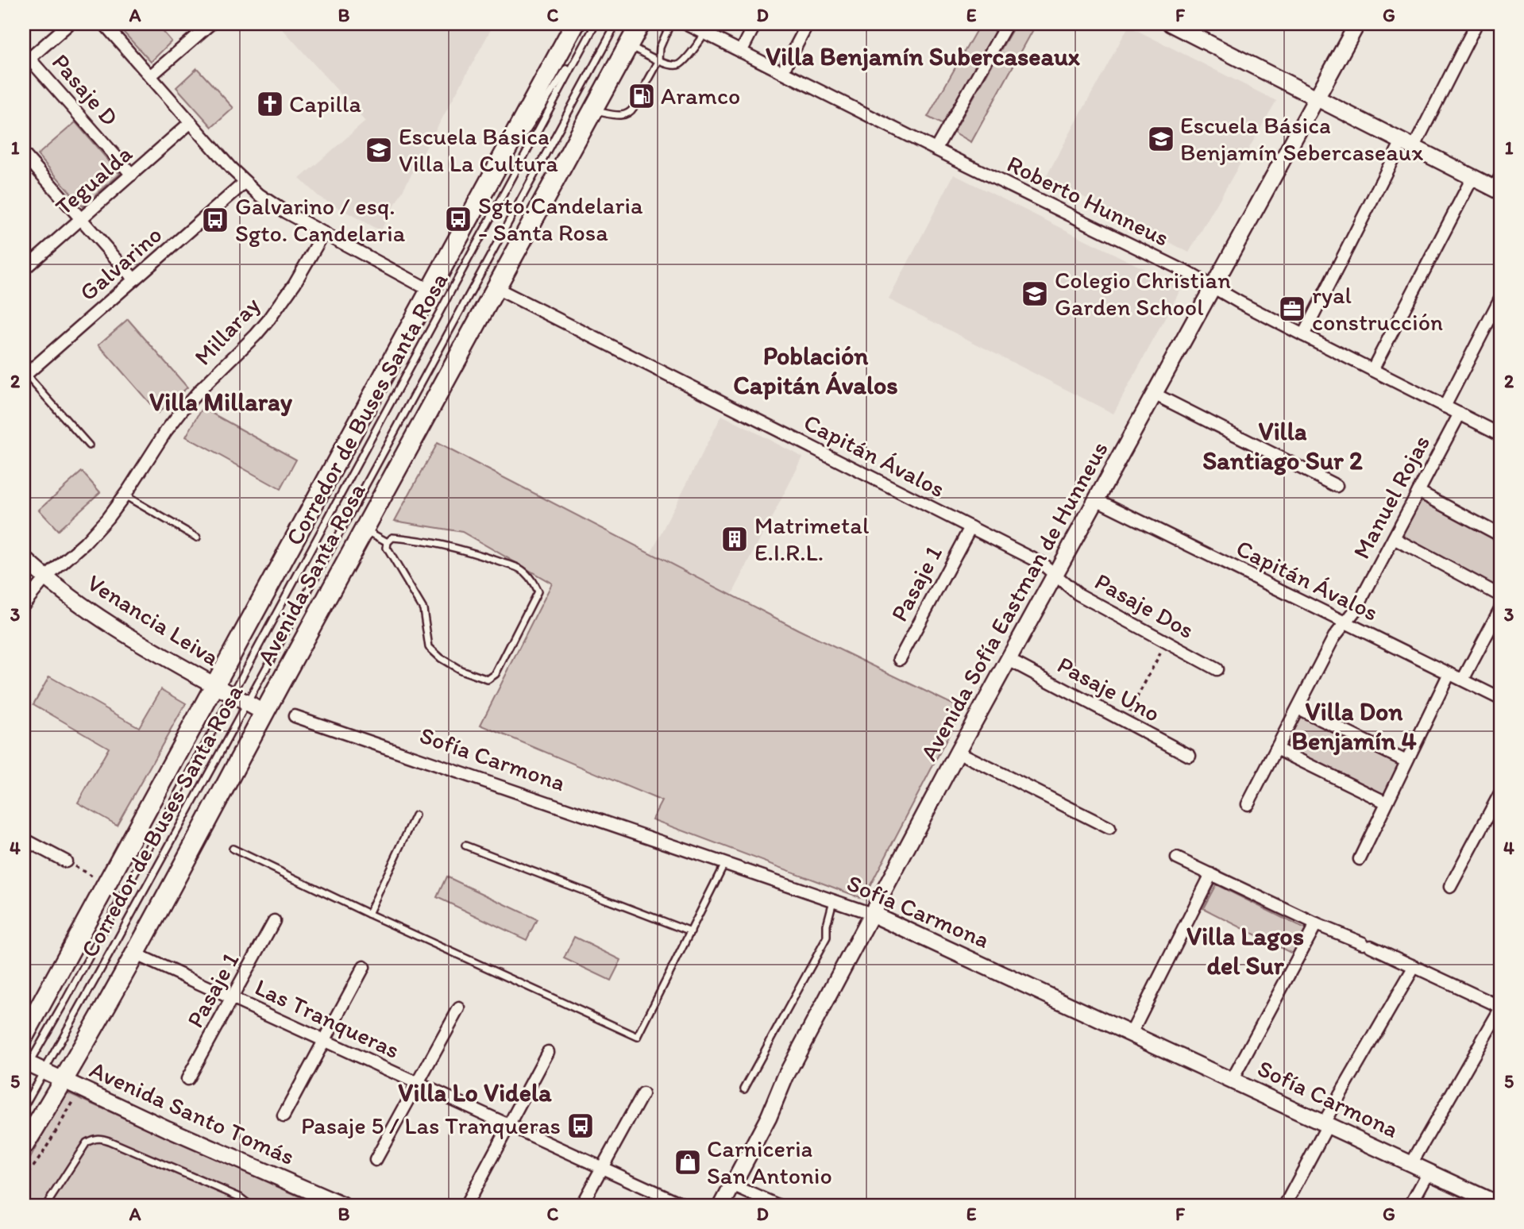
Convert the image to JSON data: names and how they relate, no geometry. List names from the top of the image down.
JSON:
{
  "streets": {
    "main road": ["Avenida Santa Rosa"],
    "street": [
      "Pasaje D",
      "Tegualda",
      "Roberto Hunneus",
      "Galvarino",
      "Millaray",
      "Capitán Ávalos",
      "Manuel Rojas",
      "Pasaje 1",
      "Avenida Sofía Eastman de Hunneus",
      "Pasaje Dos",
      "Venancia Leiva",
      "Pasaje Uno",
      "Sofía Carmona",
      "Las Tranqueras",
      "Avenida Santo Tomás"
    ],
    "lane": ["Corredor de Buses Santa Rosa"]
  },
  "crossings": [
    ["Pasaje D", "Tegualda"],
    ["Roberto Hunneus", "Manuel Rojas"],
    ["Roberto Hunneus", "Avenida Sofía Eastman de Hunneus"],
    ["Millaray", "Venancia Leiva"],
    ["Corredor de Buses Santa Rosa", "Venancia Leiva"],
    ["Corredor de Buses Santa Rosa", "Avenida Santo Tomás"],
    ["Capitán Ávalos", "Manuel Rojas"],
    ["Capitán Ávalos", "Avenida Santa Rosa"],
    ["Capitán Ávalos", "Pasaje 1"],
    ["Capitán Ávalos", "Avenida Sofía Eastman de Hunneus"],
    ["Capitán Ávalos", "Pasaje Dos"],
    ["Avenida Santa Rosa", "Venancia Leiva"],
    ["Avenida Santa Rosa", "Las Tranqueras"],
    ["Avenida Santa Rosa", "Avenida Santo Tomás"],
    ["Pasaje 1", "Las Tranqueras"],
    ["Avenida Sofía Eastman de Hunneus", "Pasaje Dos"],
    ["Avenida Sofía Eastman de Hunneus", "Pasaje Uno"],
    ["Avenida Sofía Eastman de Hunneus", "Sofía Carmona"]
  ],
  "districts": [
    "Villa Benjamín Subercaseaux",
    "Población Capitán Ávalos",
    "Villa Millaray",
    "Villa Santiago Sur 2",
    "Villa Don Benjamín 4",
    "Villa Lagos del Sur",
    "Villa Lo Videla"
  ],
  "places": {
    "fuel station": ["Aramco"],
    "church": ["Capilla"],
    "school or university": ["Escuela Básica Benjamín Sebercaseaux", "Escuela Básica Villa La Cultura", "Colegio Christian Garden School"],
    "bus stop": ["Sgto.Candelaria - Santa Rosa", "Galvarino / esq. Sgto. Candelaria", "Pasaje 5 / Las Tranqueras"],
    "office": ["ryal construcción"],
    "building": ["Matrimetal E.I.R.L."],
    "shop": ["Carniceria San Antonio"]
  },
  "grid": {
    "columns": [
      "A",
      "B",
      "C",
      "D",
      "E",
      "F",
      "G"
    ],
    "rows": [
      "1",
      "2",
      "3",
      "4",
      "5"
    ]
  }
}
